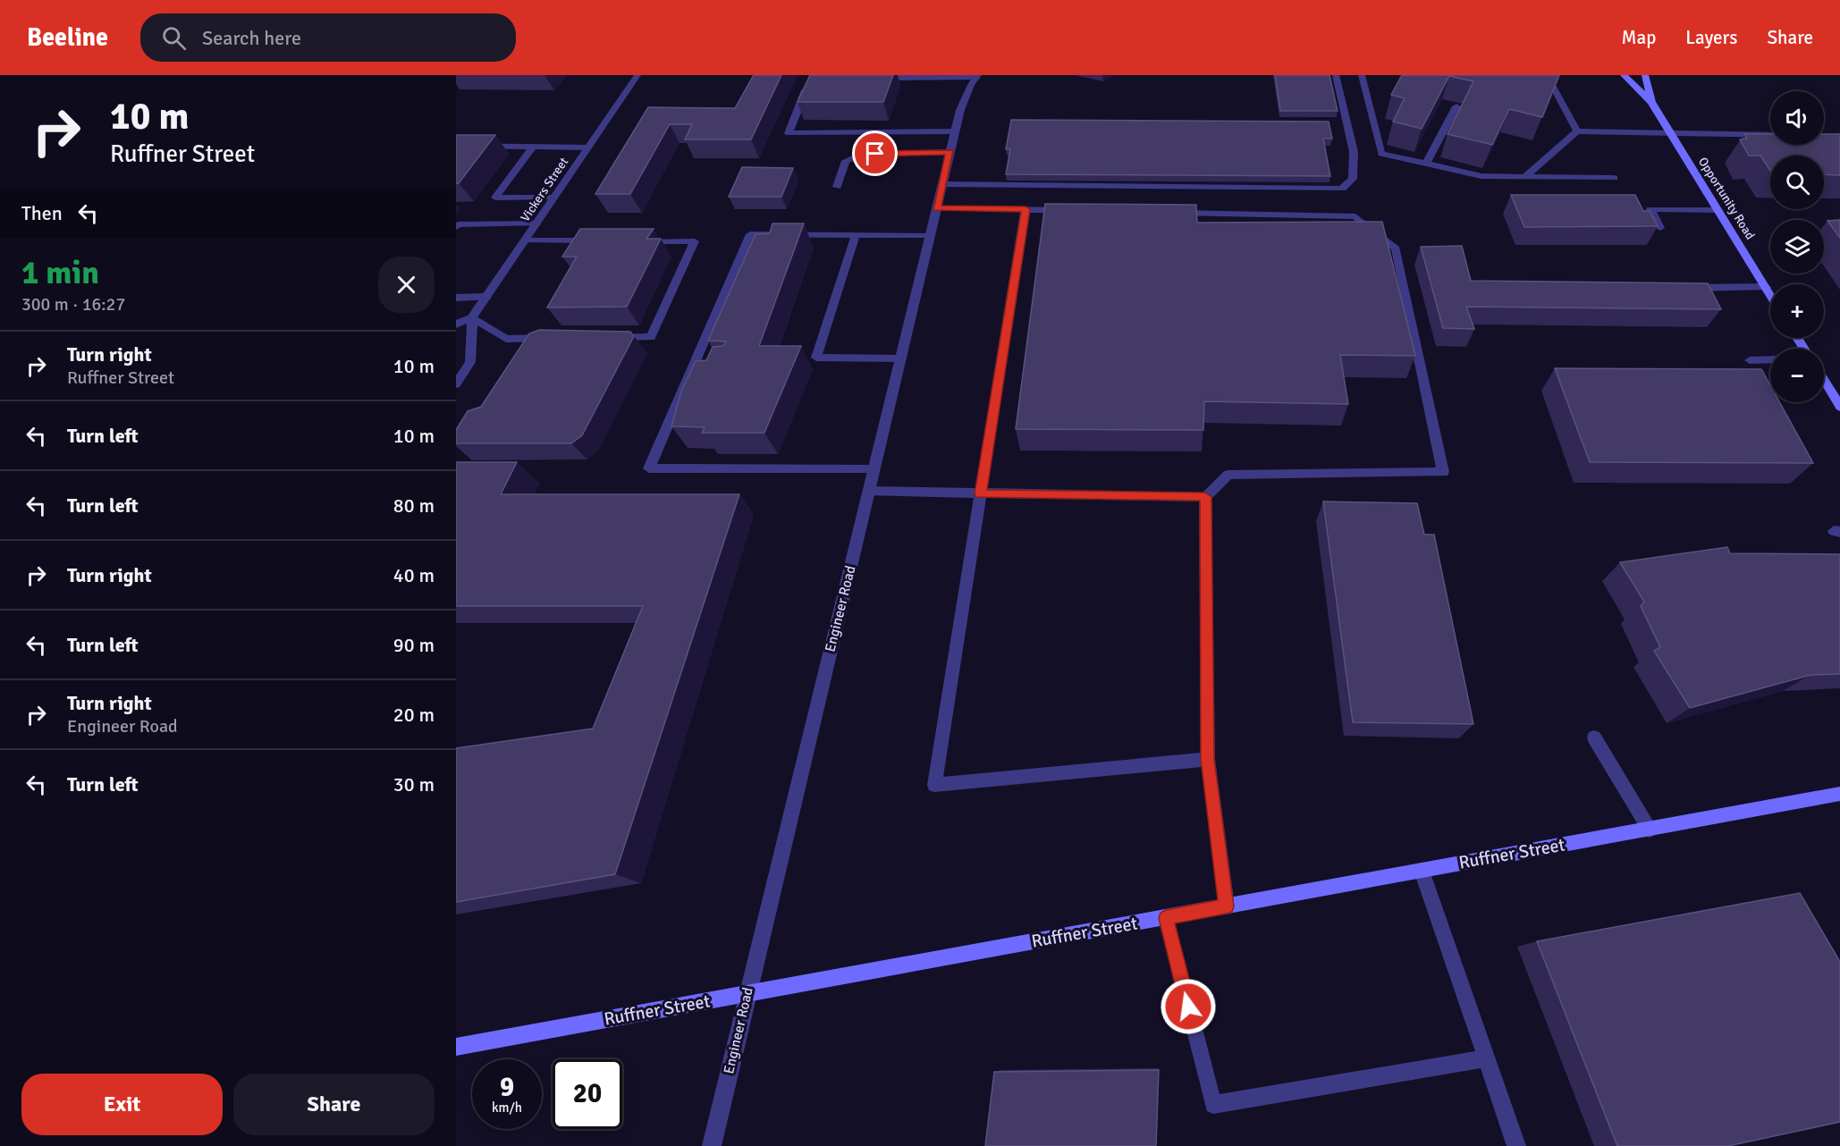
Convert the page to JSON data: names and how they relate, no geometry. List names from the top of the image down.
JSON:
{
  "streets": {
    "street": [
      "Vickers Street",
      "Opportunity Road",
      "Engineer Road",
      "Ruffner Street"
    ]
  },
  "crossings": [
    ["Engineer Road", "Ruffner Street"]
  ],
  "page": {
    "header": "Beeline",
    "search": "Search here",
    "nav": ["Map", "Layers", "Share"],
    "turn": ["10 m", "Ruffner Street"],
    "map_buttons": ["+", "−"],
    "then": "Then",
    "heading": ["1 min", "300 m · 16:27"],
    "list": [
      {
        "name": "Turn right",
        "note": "Ruffner Street",
        "value": "10 m"
      },
      {
        "name": "Turn left",
        "value": "10 m"
      },
      {
        "name": "Turn left",
        "value": "80 m"
      },
      {
        "name": "Turn right",
        "value": "40 m"
      },
      {
        "name": "Turn left",
        "value": "90 m"
      },
      {
        "name": "Turn right",
        "note": "Engineer Road",
        "value": "20 m"
      },
      {
        "name": "Turn left",
        "value": "30 m"
      }
    ],
    "speed": "9 km/h",
    "limit": "20",
    "buttons": ["Exit", "Share"]
  }
}
